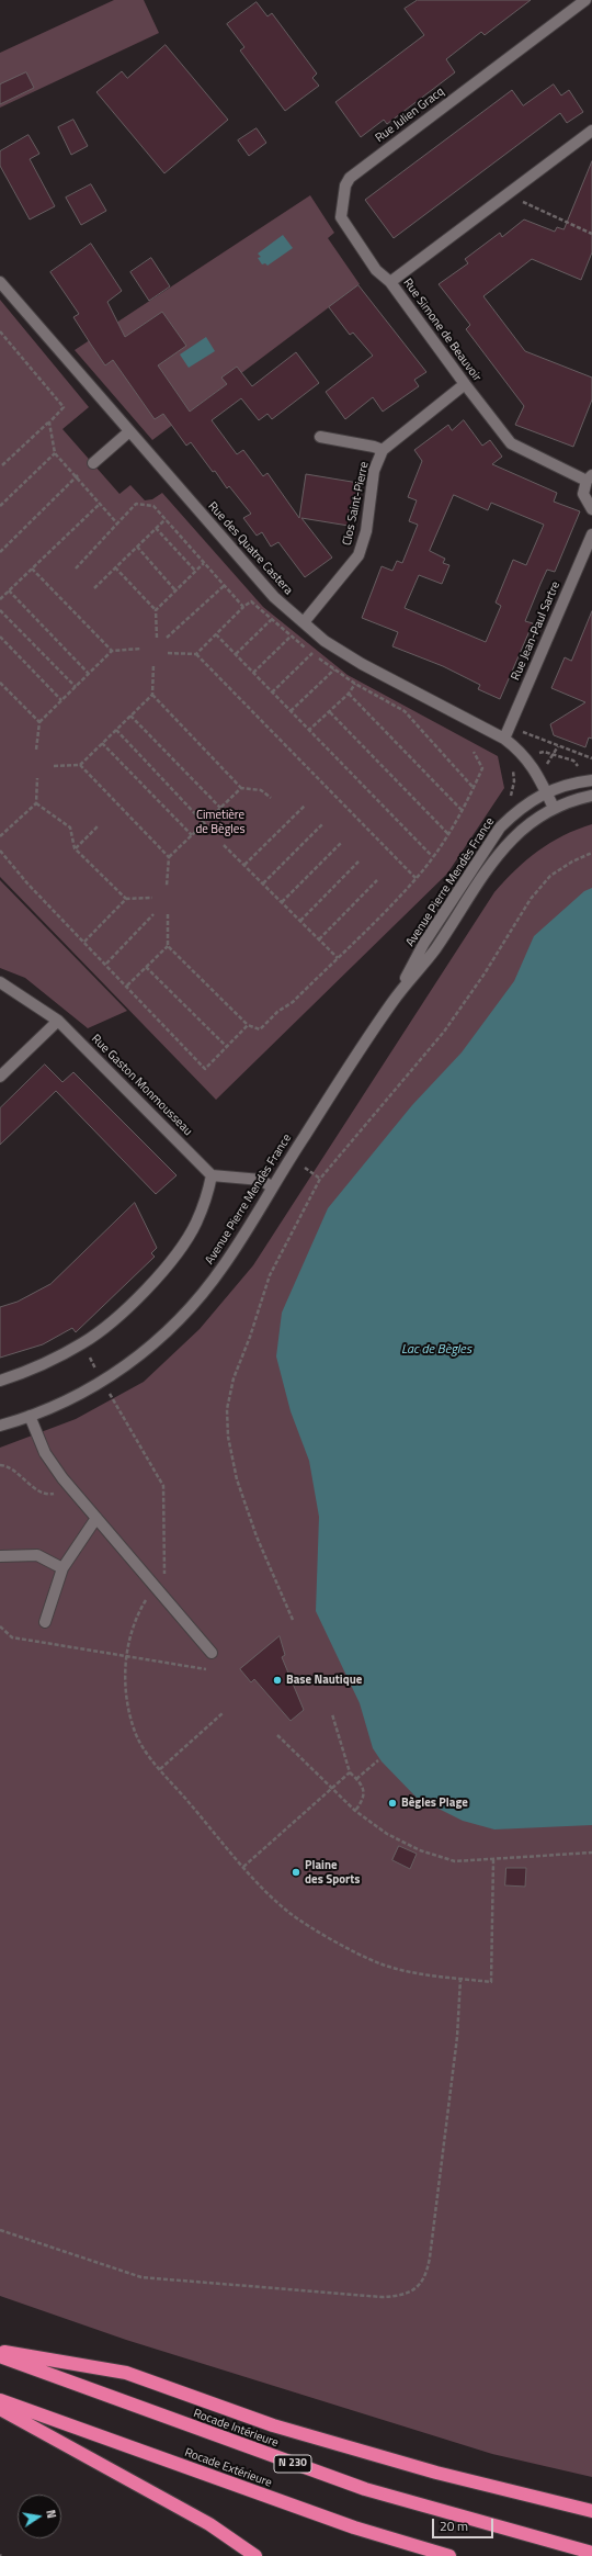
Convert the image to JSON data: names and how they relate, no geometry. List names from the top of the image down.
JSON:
{
  "streets": {
    "highway": ["Rocade Intérieure", "N 230", "Rocade Extérieure"],
    "street": [
      "Rue Julien Gracq",
      "Rue Simone de Beauvoir",
      "Clos Saint-Pierre",
      "Rue des Quatre Castera",
      "Rue Jean-Paul Sartre",
      "Avenue Pierre Mendès France",
      "Rue Gaston Monmousseau"
    ]
  },
  "crossings": [
    ["Rue Julien Gracq", "Rue Simone de Beauvoir"],
    ["Rue Simone de Beauvoir", "Clos Saint-Pierre"],
    ["Clos Saint-Pierre", "Rue des Quatre Castera"],
    ["Rue des Quatre Castera", "Rue Jean-Paul Sartre"],
    ["Rue des Quatre Castera", "Avenue Pierre Mendès France"]
  ],
  "water": ["Lac de Bègles"],
  "parks": ["Cimetière de Bègles"],
  "places": ["Base Nautique", "Bègles Plage", "Plaine des Sports"],
  "scale_bar": "20 m",
  "north": "right"
}
